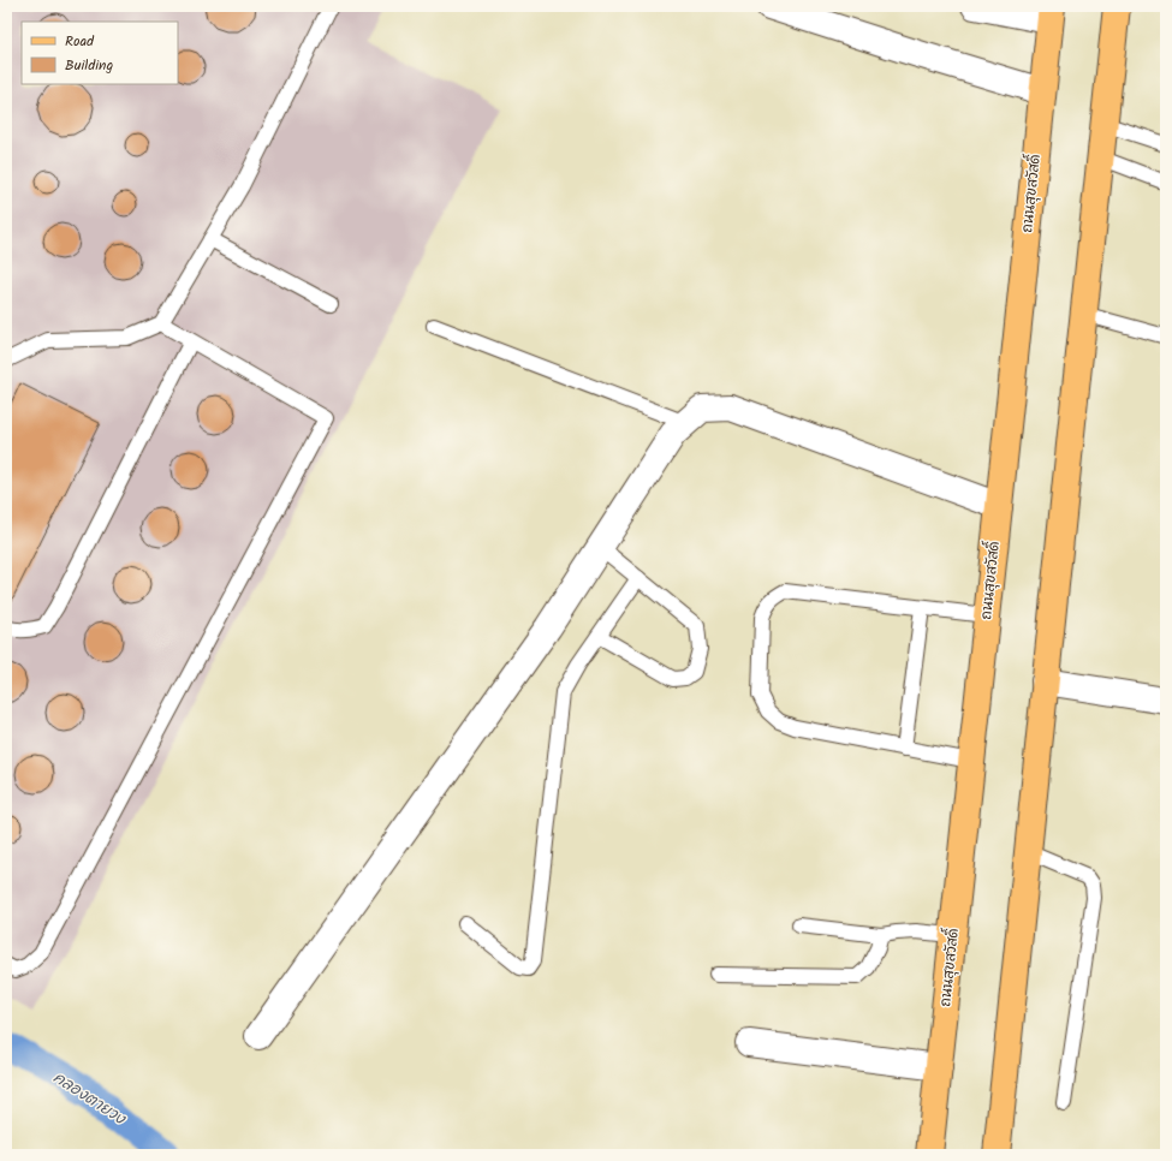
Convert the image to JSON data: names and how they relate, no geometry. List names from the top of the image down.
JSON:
{
  "streets": {
    "main road": ["ถนนสุขสวัสดิ์"]
  },
  "water": ["คลองตายวง"],
  "legend": ["Road", "Building"]
}
